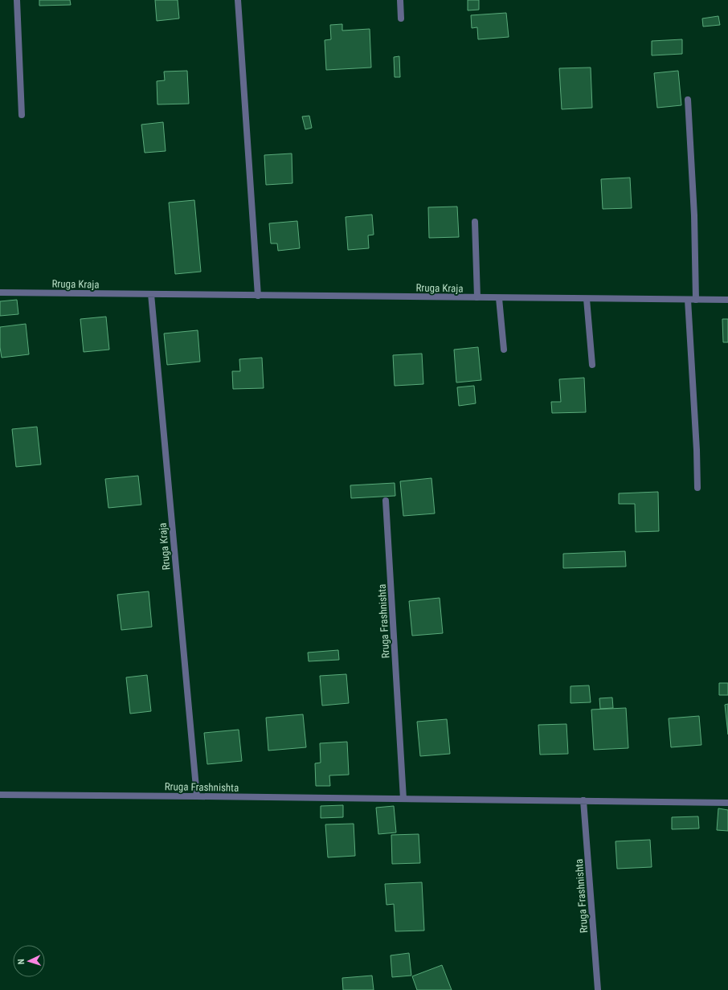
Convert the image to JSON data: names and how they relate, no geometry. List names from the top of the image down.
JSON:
{
  "streets": {
    "street": ["Rruga Kraja", "Rruga Frashnishta"]
  },
  "crossings": [
    ["Rruga Kraja", "Rruga Frashnishta"]
  ],
  "north": "left"
}
